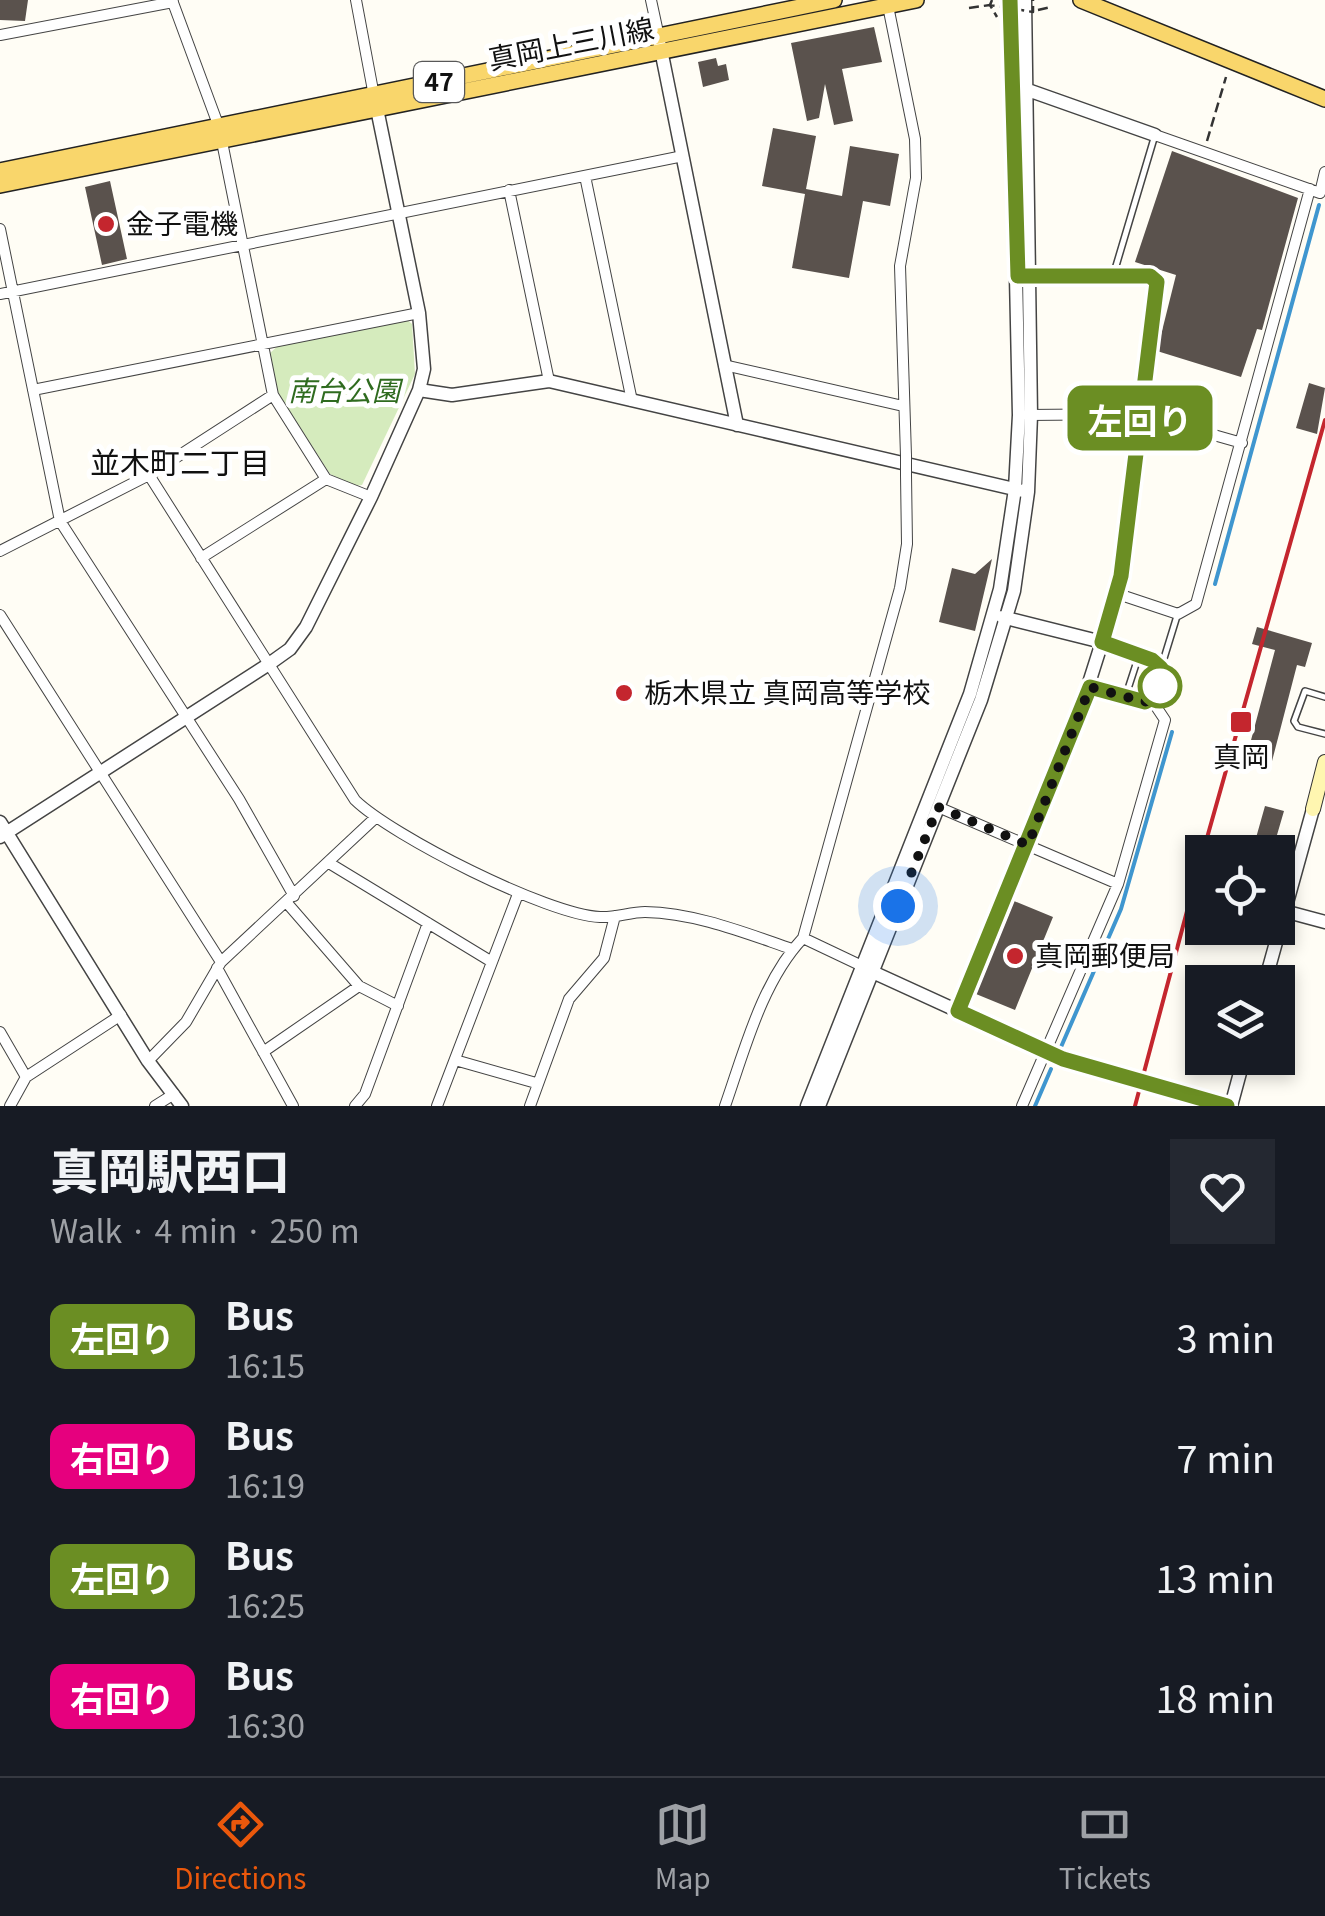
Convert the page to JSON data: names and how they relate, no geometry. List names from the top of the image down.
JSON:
{
  "streets": {
    "main road": ["真岡上三川線", "47"]
  },
  "districts": ["並木町二丁目"],
  "parks": ["南台公園"],
  "places": {
    "other": ["金子電機", "栃木県立 真岡高等学校", "真岡郵便局"],
    "transit": ["真岡"]
  },
  "lines": ["bus line 左回り"],
  "page": {
    "on_map": "左回り",
    "heading": ["真岡駅西口", "Walk · 4 min · 250 m"],
    "list": [
      {
        "mark": "左回り",
        "name": "Bus",
        "note": "16:15",
        "value": "3 min"
      },
      {
        "mark": "右回り",
        "name": "Bus",
        "note": "16:19",
        "value": "7 min"
      },
      {
        "mark": "左回り",
        "name": "Bus",
        "note": "16:25",
        "value": "13 min"
      },
      {
        "mark": "右回り",
        "name": "Bus",
        "note": "16:30",
        "value": "18 min"
      }
    ],
    "tabs": ["Directions", "Map", "Tickets"]
  }
}
